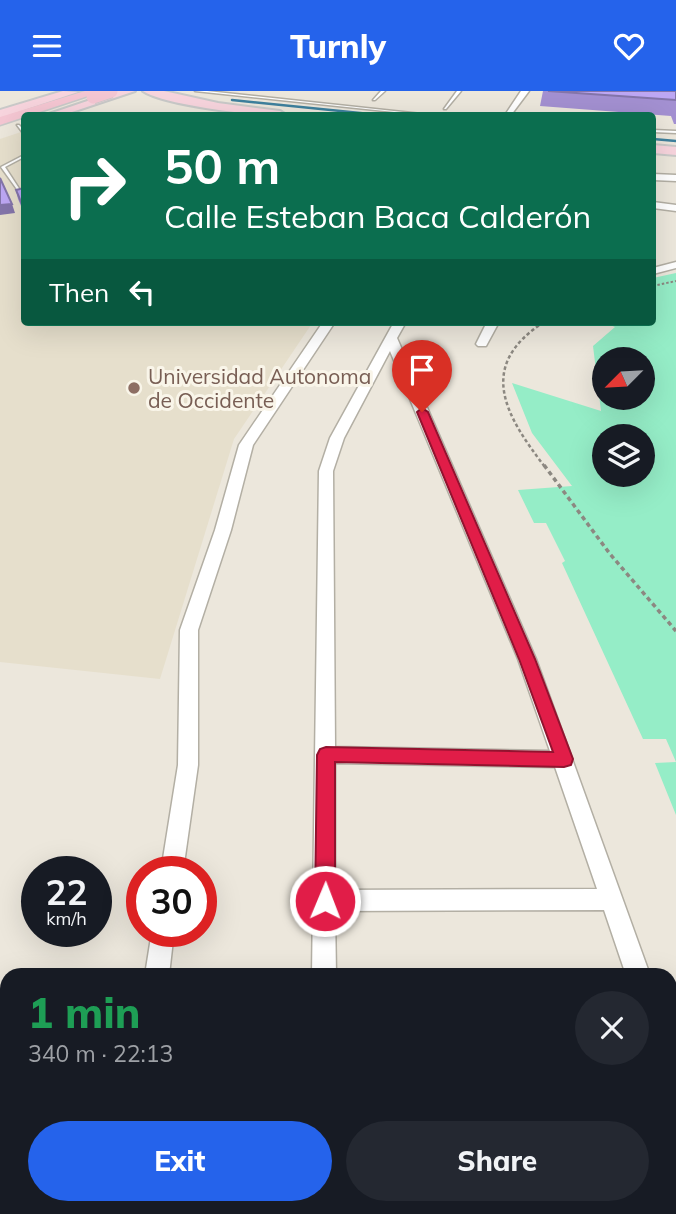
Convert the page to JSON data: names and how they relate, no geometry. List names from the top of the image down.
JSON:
{
  "places": ["Universidad Autonoma de Occidente"],
  "north": "bottom left",
  "page": {
    "header": "Turnly",
    "turn": ["50 m", "Calle Esteban Baca Calderón"],
    "then": "Then",
    "speed": "22 km/h",
    "limit": "30",
    "heading": ["1 min", "340 m · 22:13"],
    "buttons": ["Exit", "Share"]
  }
}
